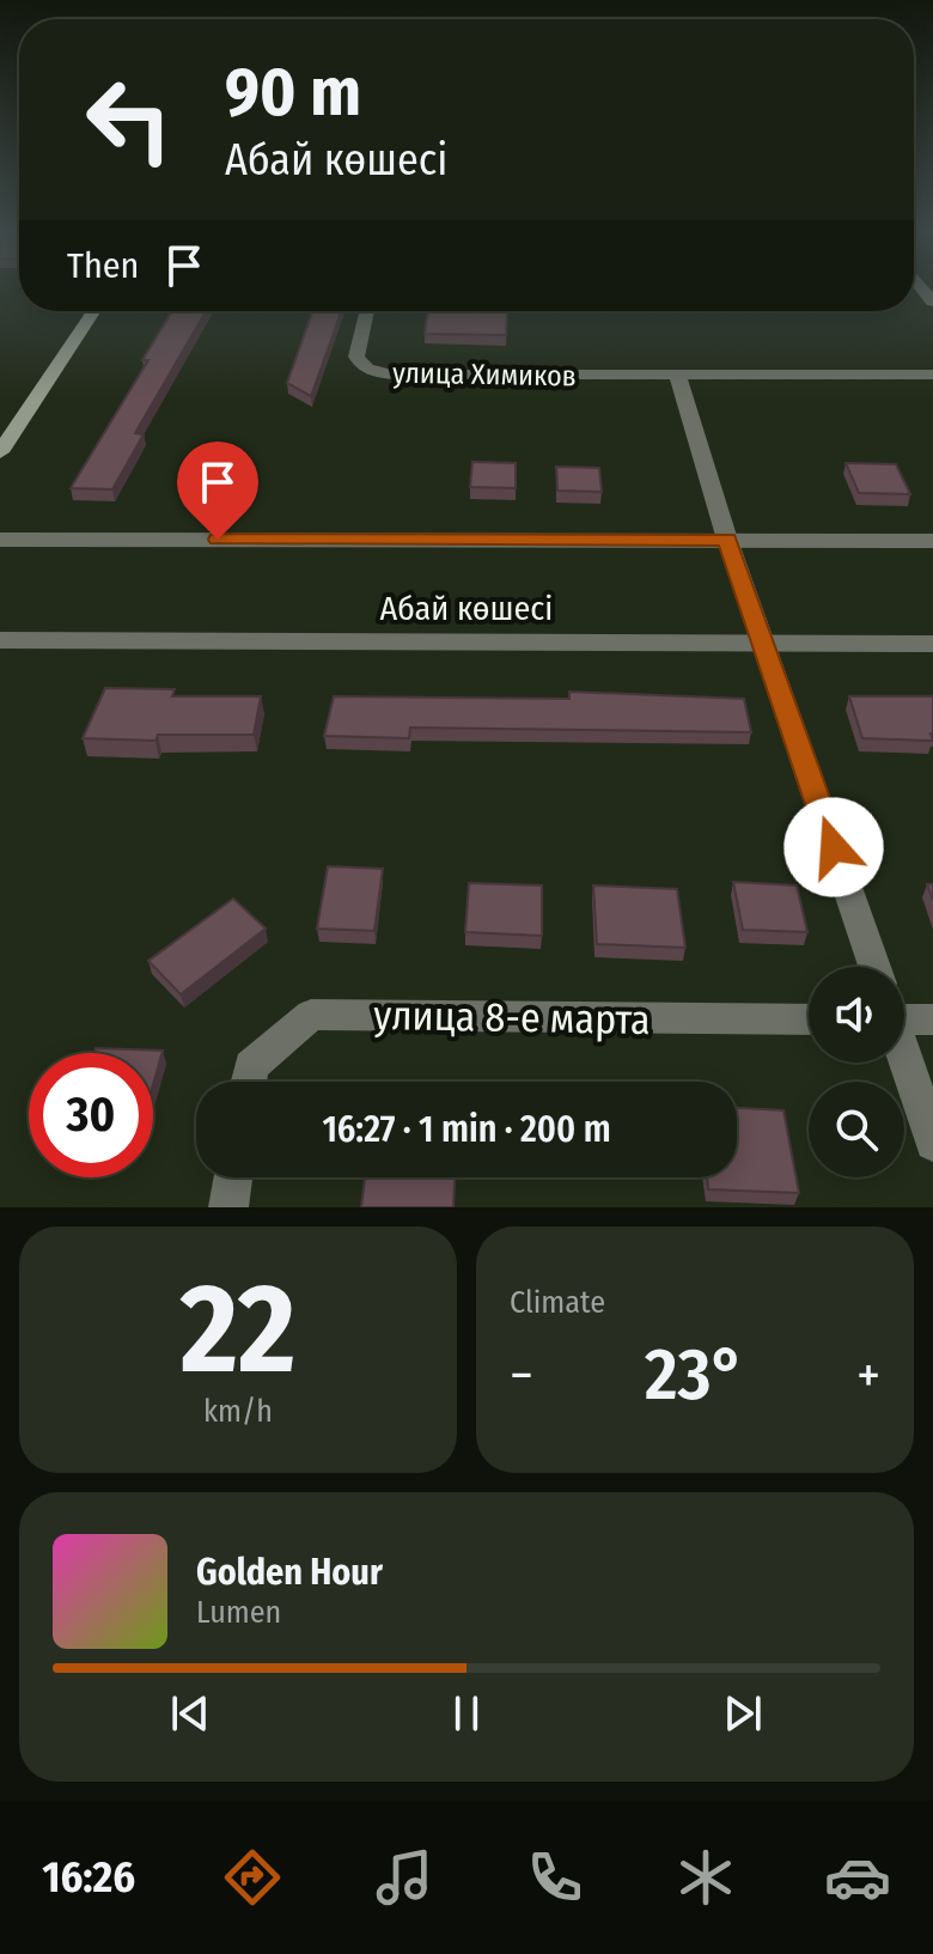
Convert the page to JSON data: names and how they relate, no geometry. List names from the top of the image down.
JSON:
{
  "streets": {
    "street": ["улица Химиков", "Абай көшесі", "улица 8-е марта"]
  },
  "page": {
    "turn": ["90 m", "Абай көшесі"],
    "then": "Then",
    "limit": "30",
    "trip": "16:27 · 1 min · 200 m",
    "tile": [
      ["22", "km/h"],
      "Climate"
    ],
    "heat": ["−", "23°", "+"],
    "song": ["Golden Hour", "Lumen"],
    "tabs": "16:26"
  }
}
